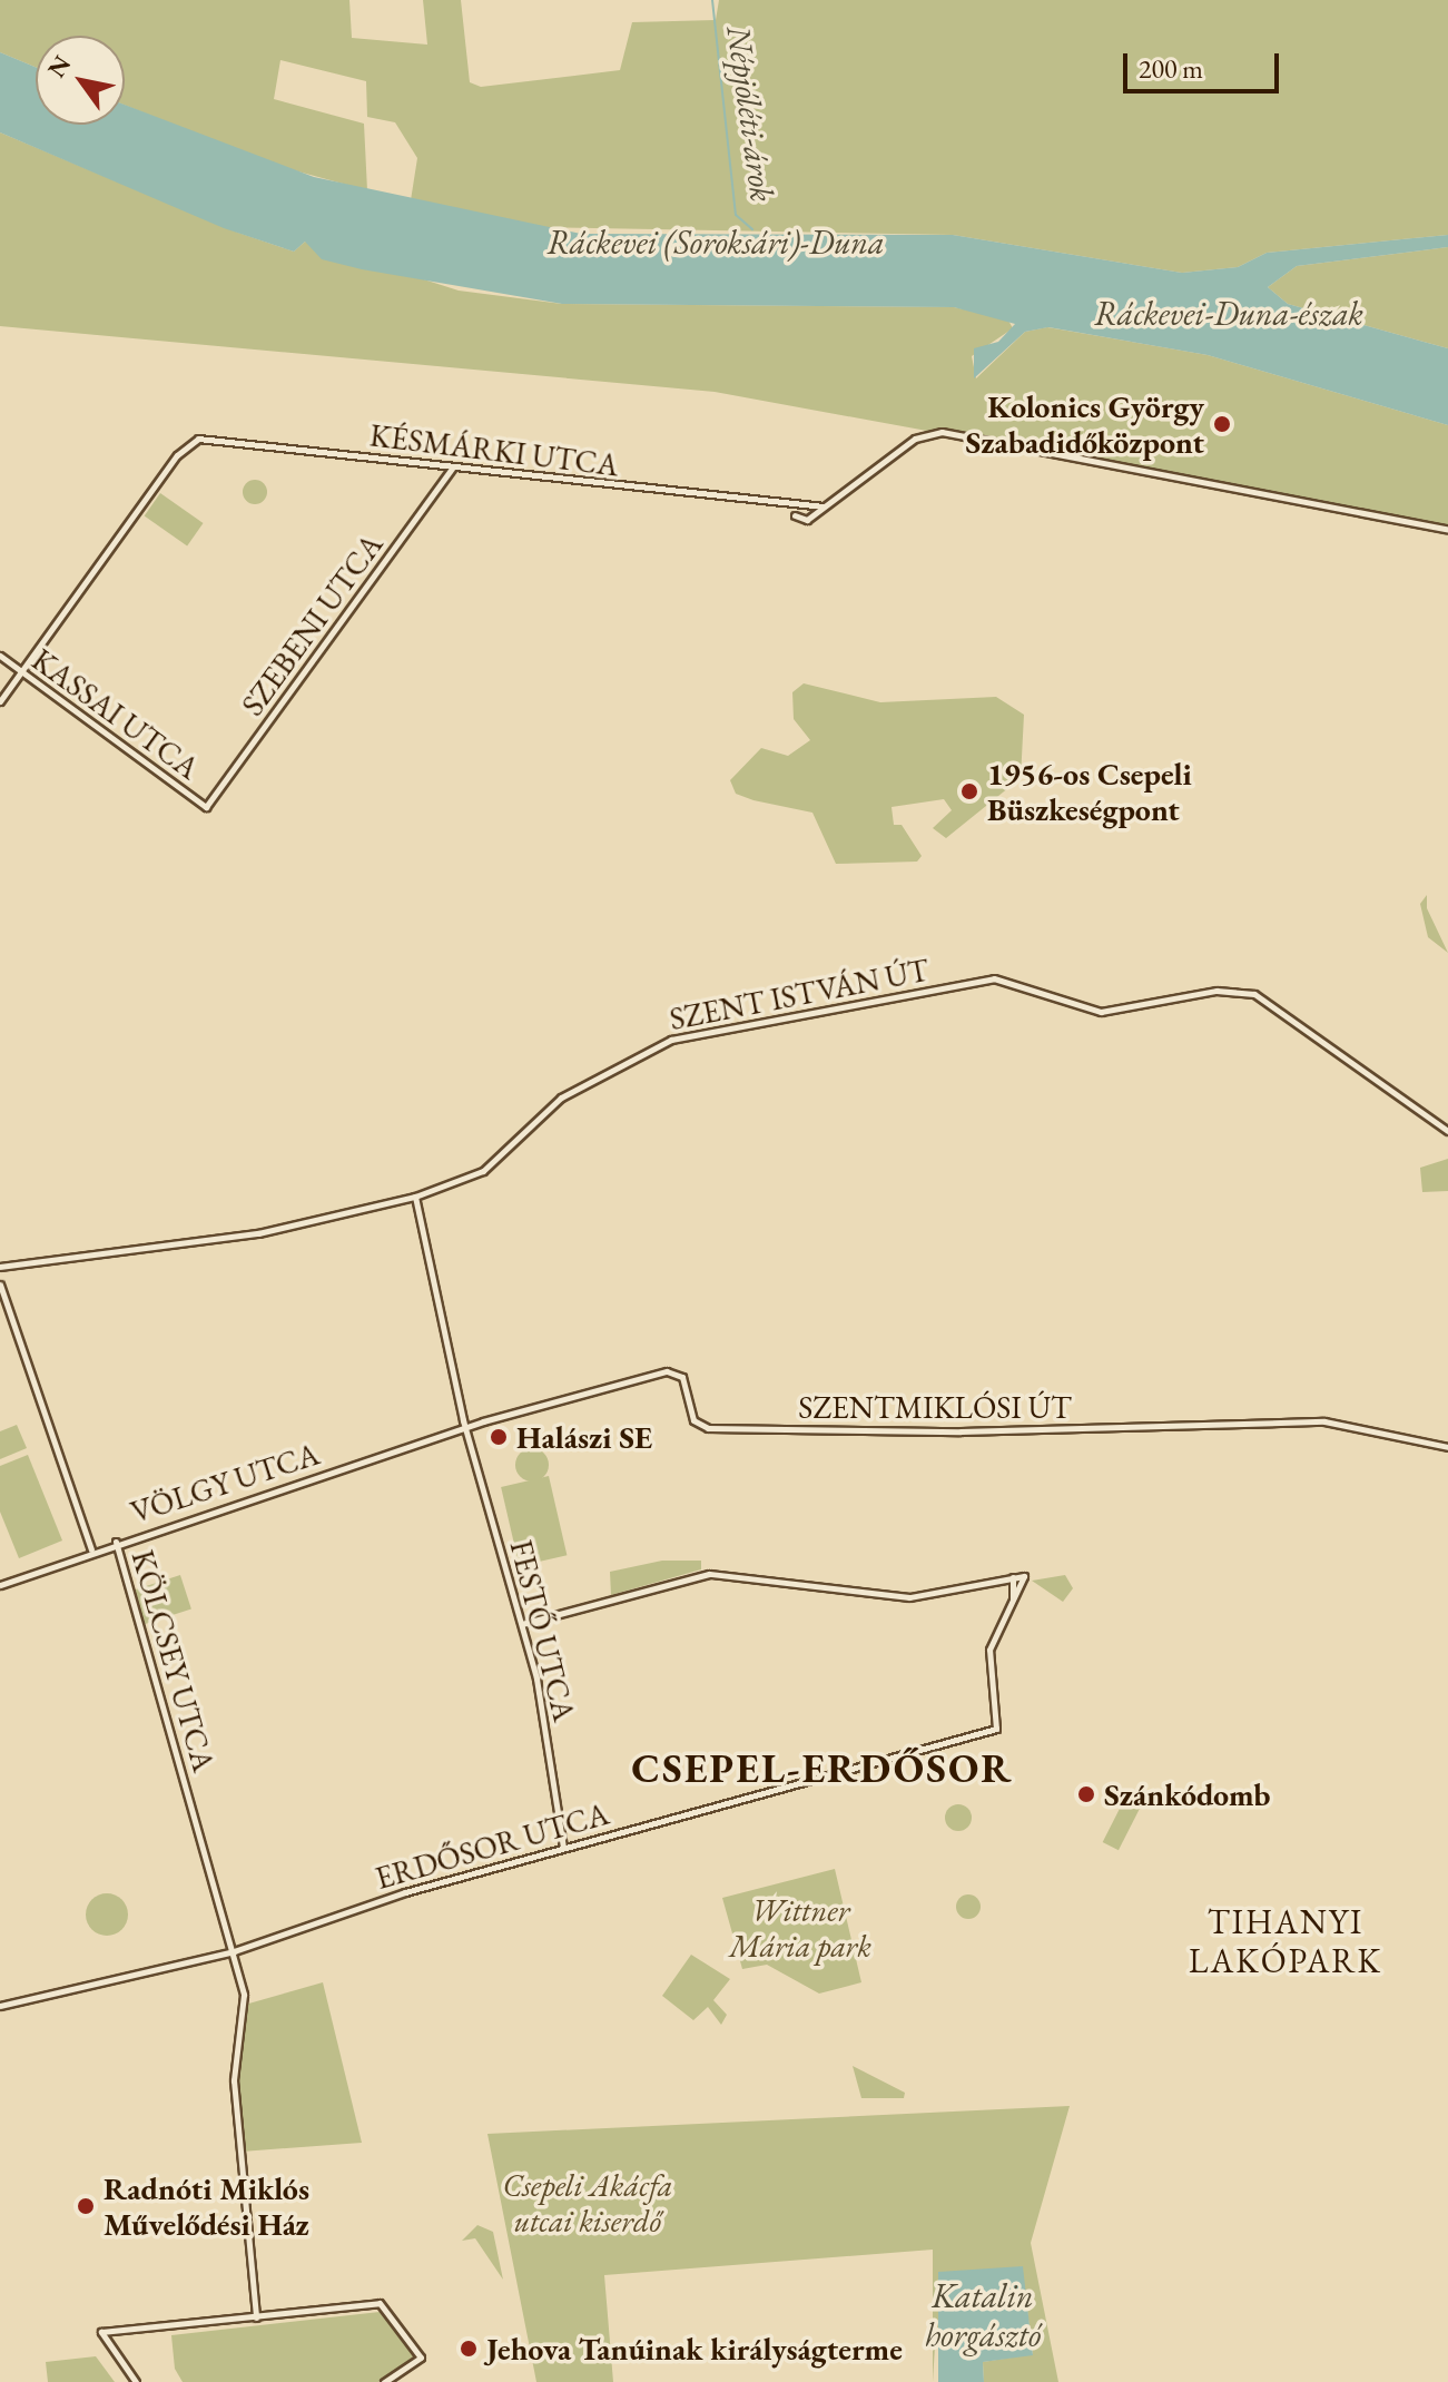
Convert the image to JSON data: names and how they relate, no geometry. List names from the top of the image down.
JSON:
{
  "streets": {
    "street": [
      "KÉSMÁRKI UTCA",
      "SZEBENI UTCA",
      "KASSAI UTCA",
      "SZENT ISTVÁN ÚT",
      "SZENTMIKLÓSI ÚT",
      "VÖLGY UTCA",
      "FESTŐ UTCA",
      "KÖLCSEY UTCA",
      "ERDŐSOR UTCA"
    ]
  },
  "crossings": [
    ["KÉSMÁRKI UTCA", "SZEBENI UTCA"],
    ["KÉSMÁRKI UTCA", "KASSAI UTCA"],
    ["SZEBENI UTCA", "KASSAI UTCA"],
    ["SZENT ISTVÁN ÚT", "FESTŐ UTCA"],
    ["SZENTMIKLÓSI ÚT", "VÖLGY UTCA"],
    ["SZENTMIKLÓSI ÚT", "FESTŐ UTCA"],
    ["VÖLGY UTCA", "FESTŐ UTCA"],
    ["VÖLGY UTCA", "KÖLCSEY UTCA"],
    ["FESTŐ UTCA", "ERDŐSOR UTCA"],
    ["KÖLCSEY UTCA", "ERDŐSOR UTCA"]
  ],
  "districts": ["CSEPEL-ERDŐSOR", "TIHANYI LAKÓPARK"],
  "water": [
    "Népjóléti-árok",
    "Ráckevei (Soroksári)-Duna",
    "Ráckevei-Duna-észak",
    "Katalin horgásztó"
  ],
  "parks": ["Wittner Mária park", "Csepeli Akácfa utcai kiserdő"],
  "places": [
    "Kolonics György Szabadidőközpont",
    "1956-os Csepeli Büszkeségpont",
    "Halászi SE",
    "Szánkódomb",
    "Radnóti Miklós Művelődési Ház",
    "Jehova Tanúinak királyságterme"
  ],
  "scale_bar": "200 m",
  "north": "top left"
}
